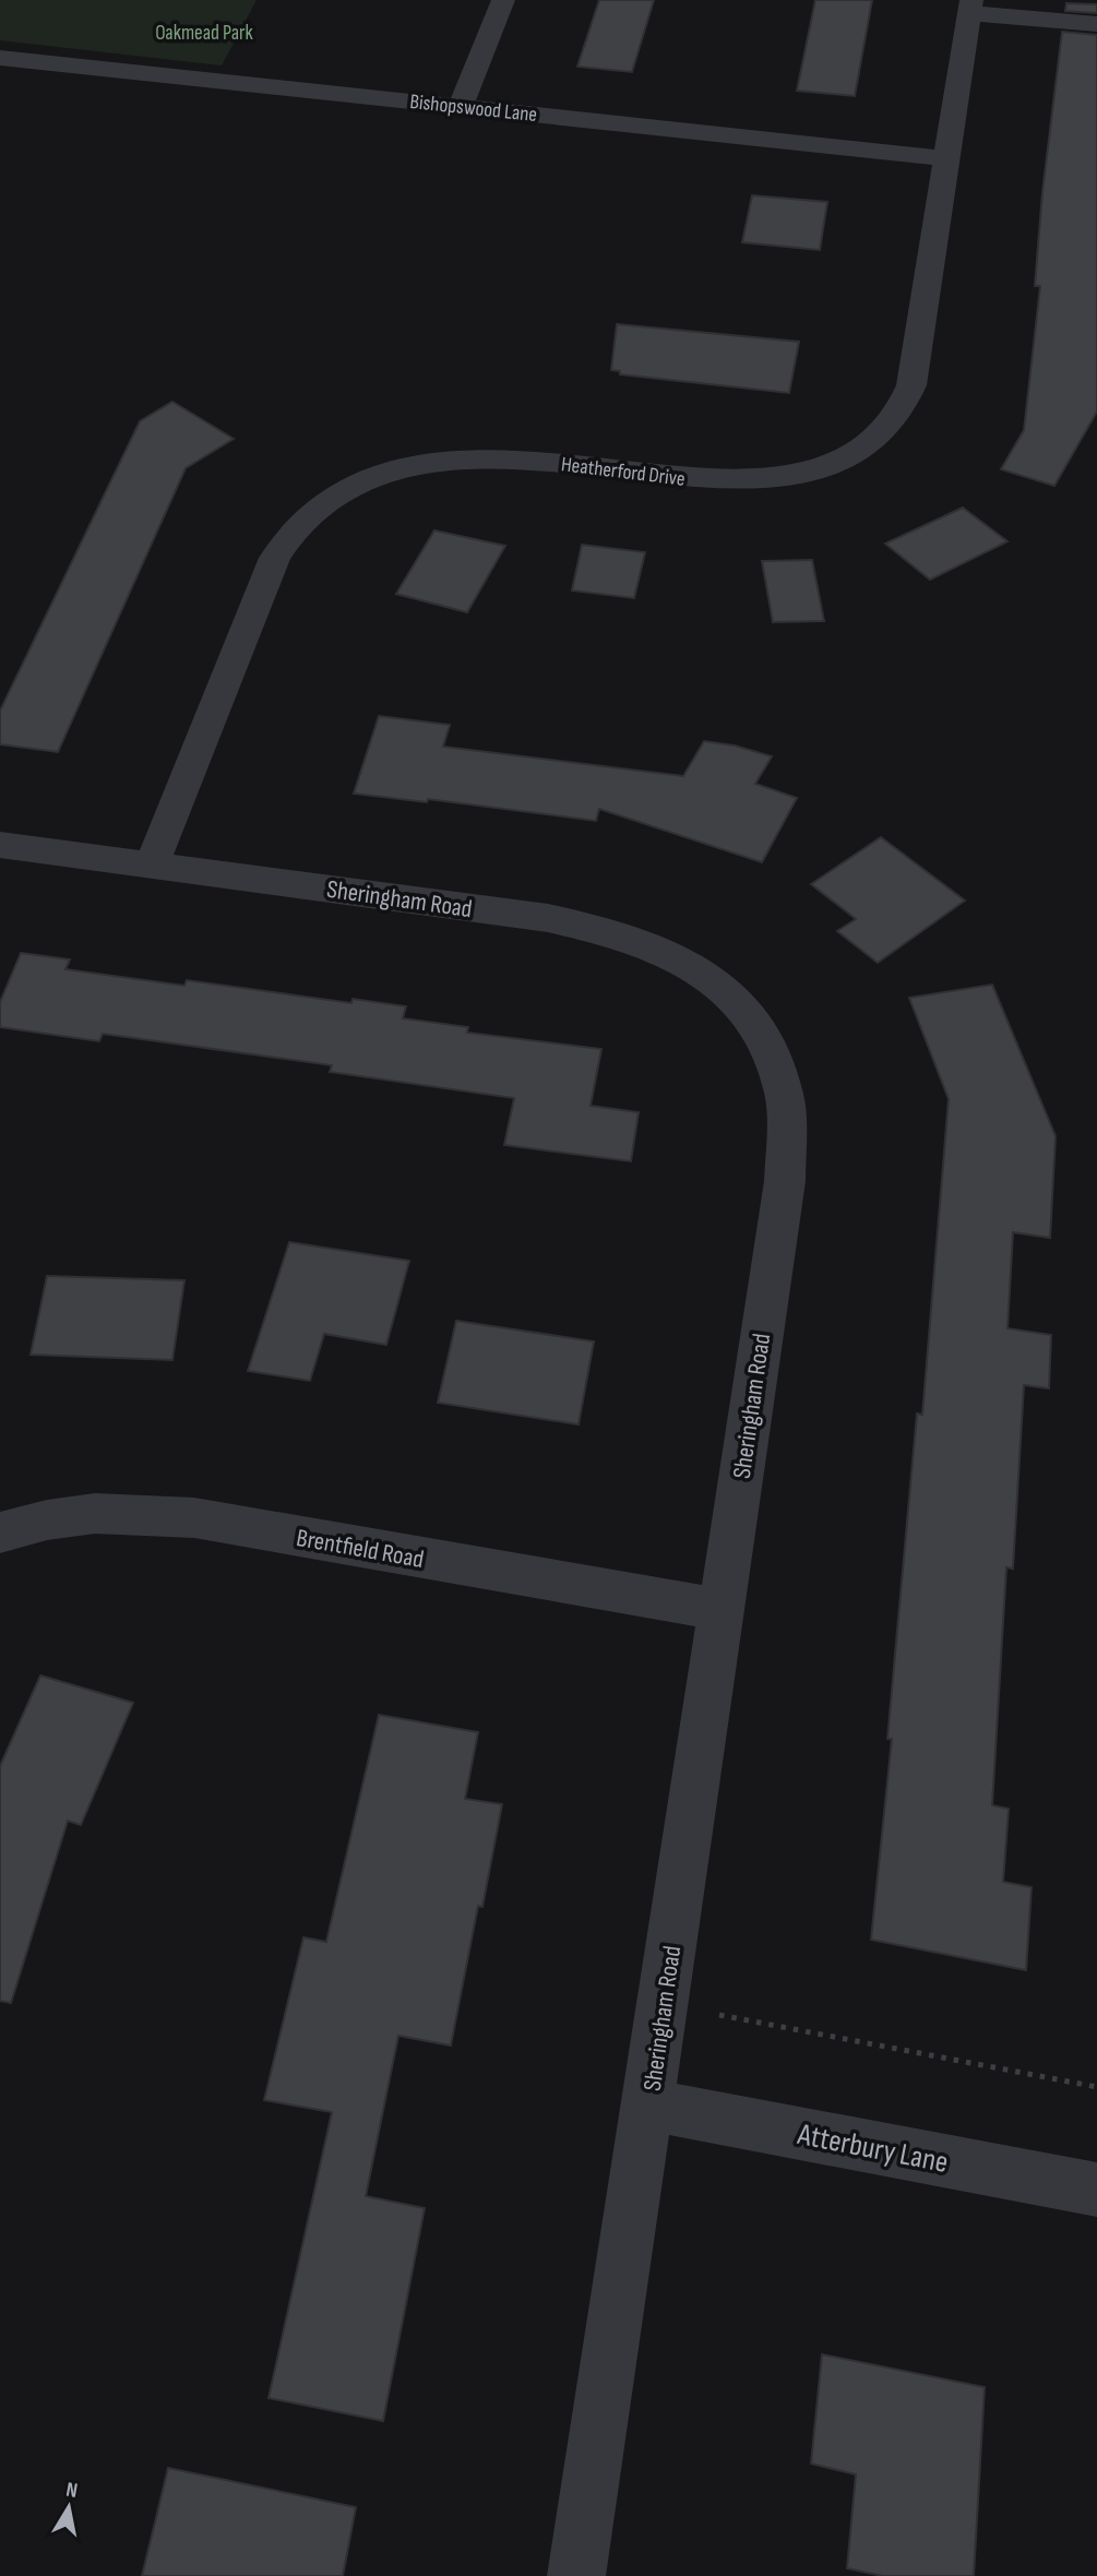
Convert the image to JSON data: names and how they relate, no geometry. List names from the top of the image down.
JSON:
{
  "streets": {
    "street": [
      "Bishopswood Lane",
      "Heatherford Drive",
      "Sheringham Road",
      "Brentfield Road",
      "Atterbury Lane"
    ]
  },
  "crossings": [
    ["Bishopswood Lane", "Heatherford Drive"],
    ["Heatherford Drive", "Sheringham Road"],
    ["Sheringham Road", "Brentfield Road"],
    ["Sheringham Road", "Atterbury Lane"]
  ],
  "parks": ["Oakmead Park"],
  "north": "top"
}
